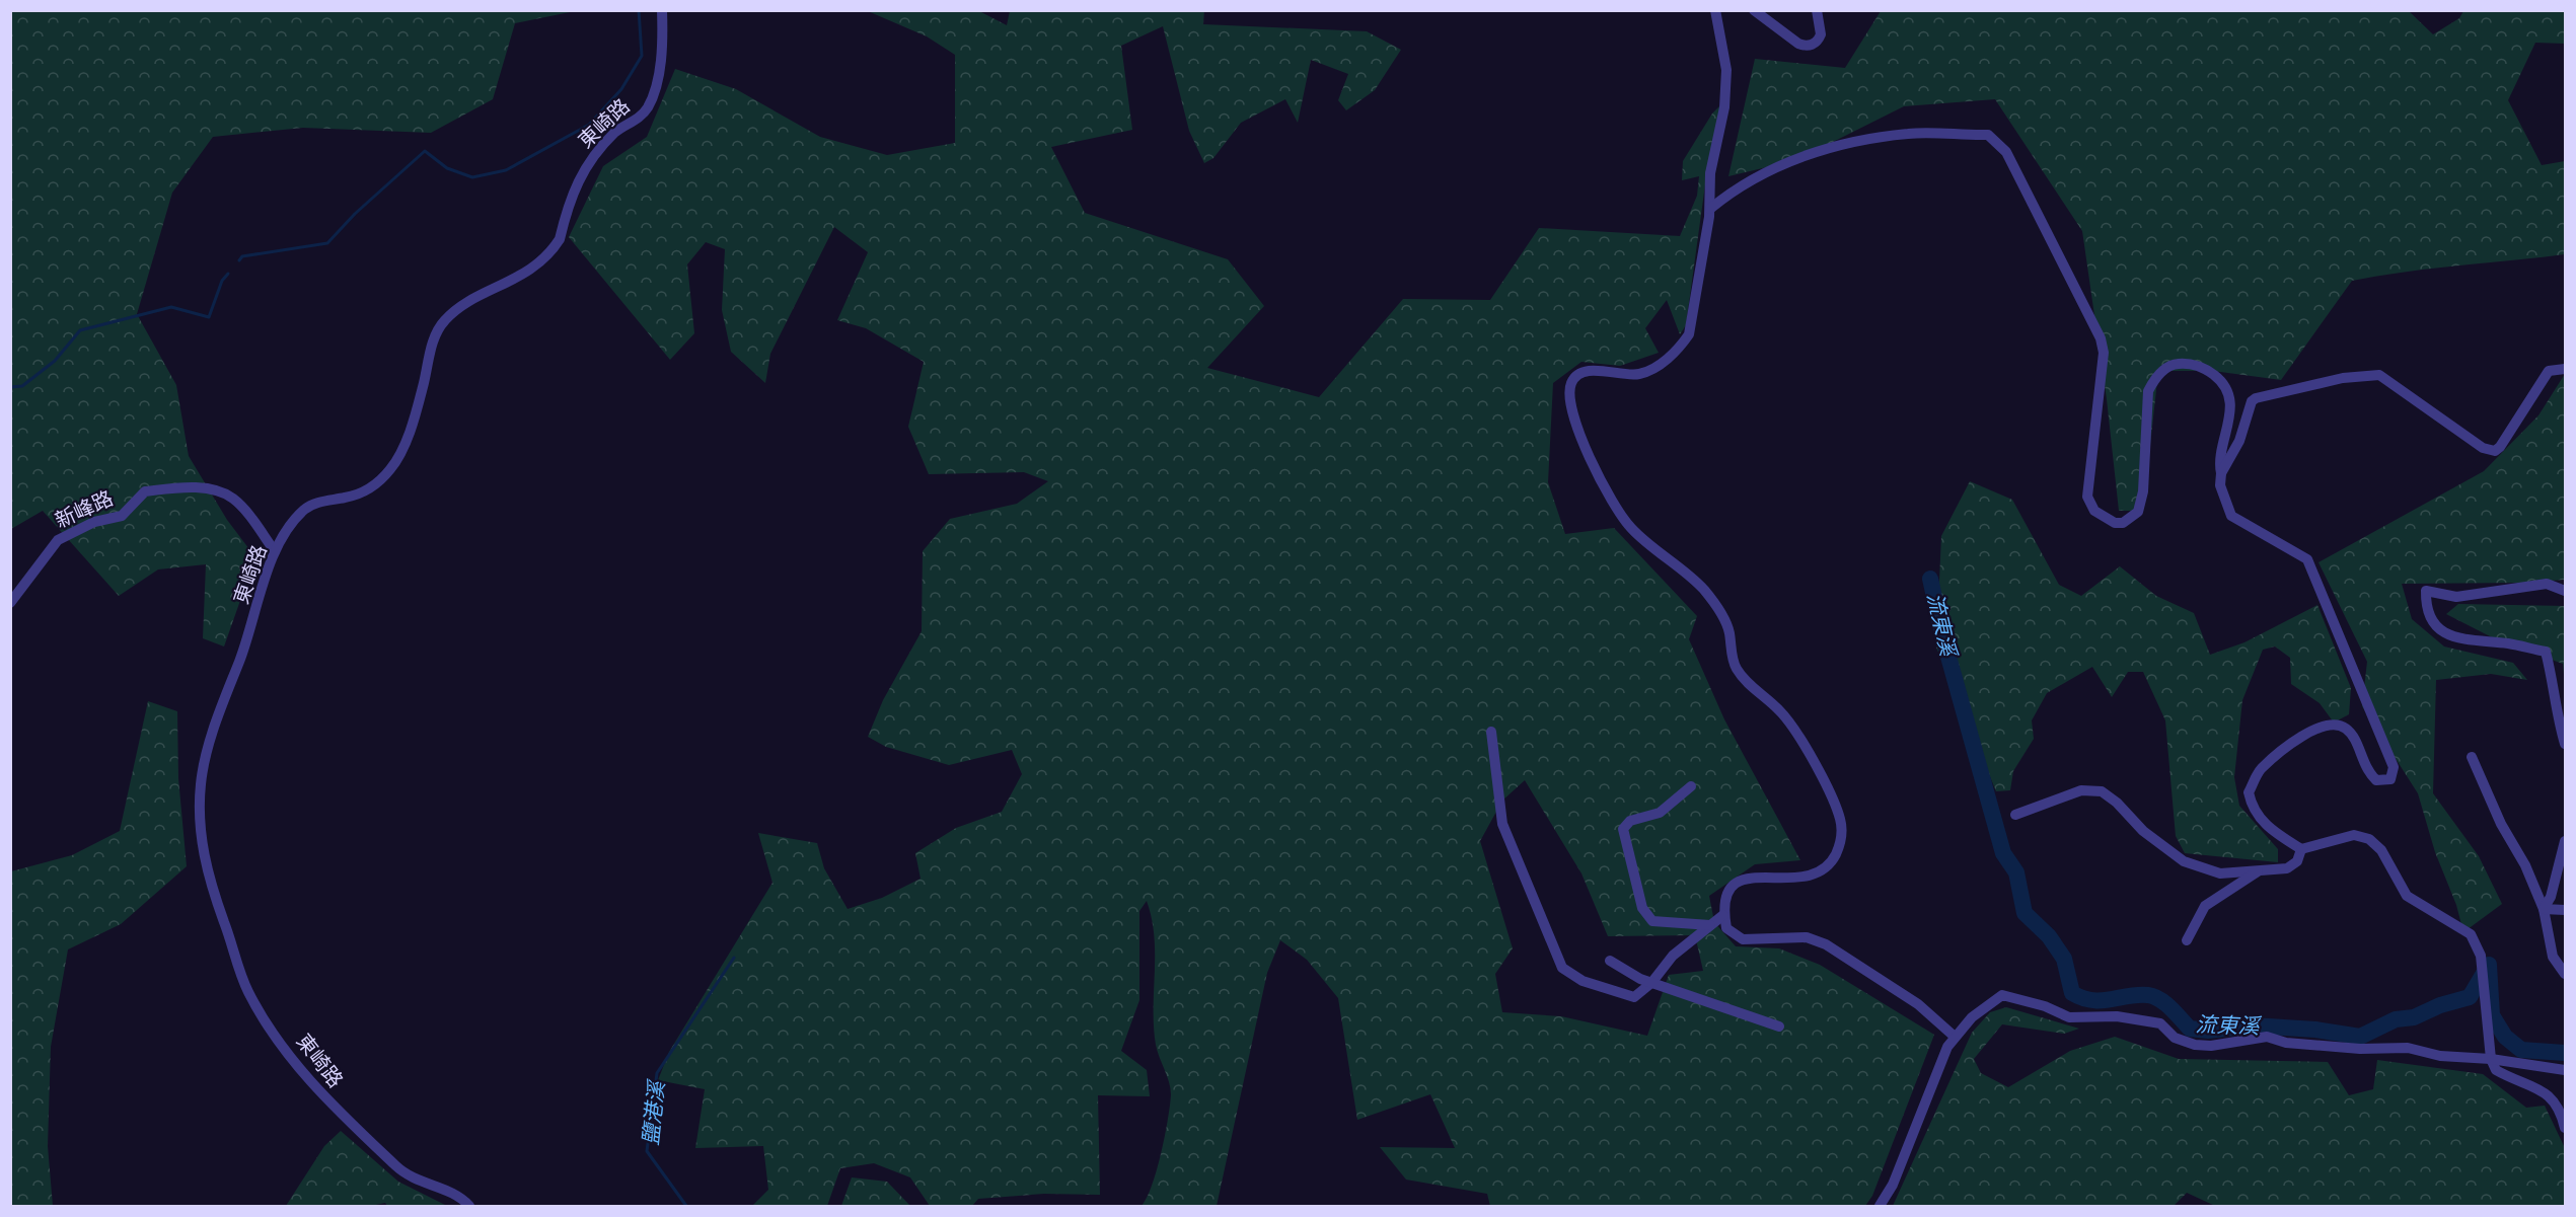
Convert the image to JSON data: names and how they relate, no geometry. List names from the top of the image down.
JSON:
{
  "streets": {
    "street": ["東崎路", "新峰路"]
  },
  "crossings": [
    ["東崎路", "新峰路"]
  ],
  "water": ["流東溪", "鹽港溪"]
}
